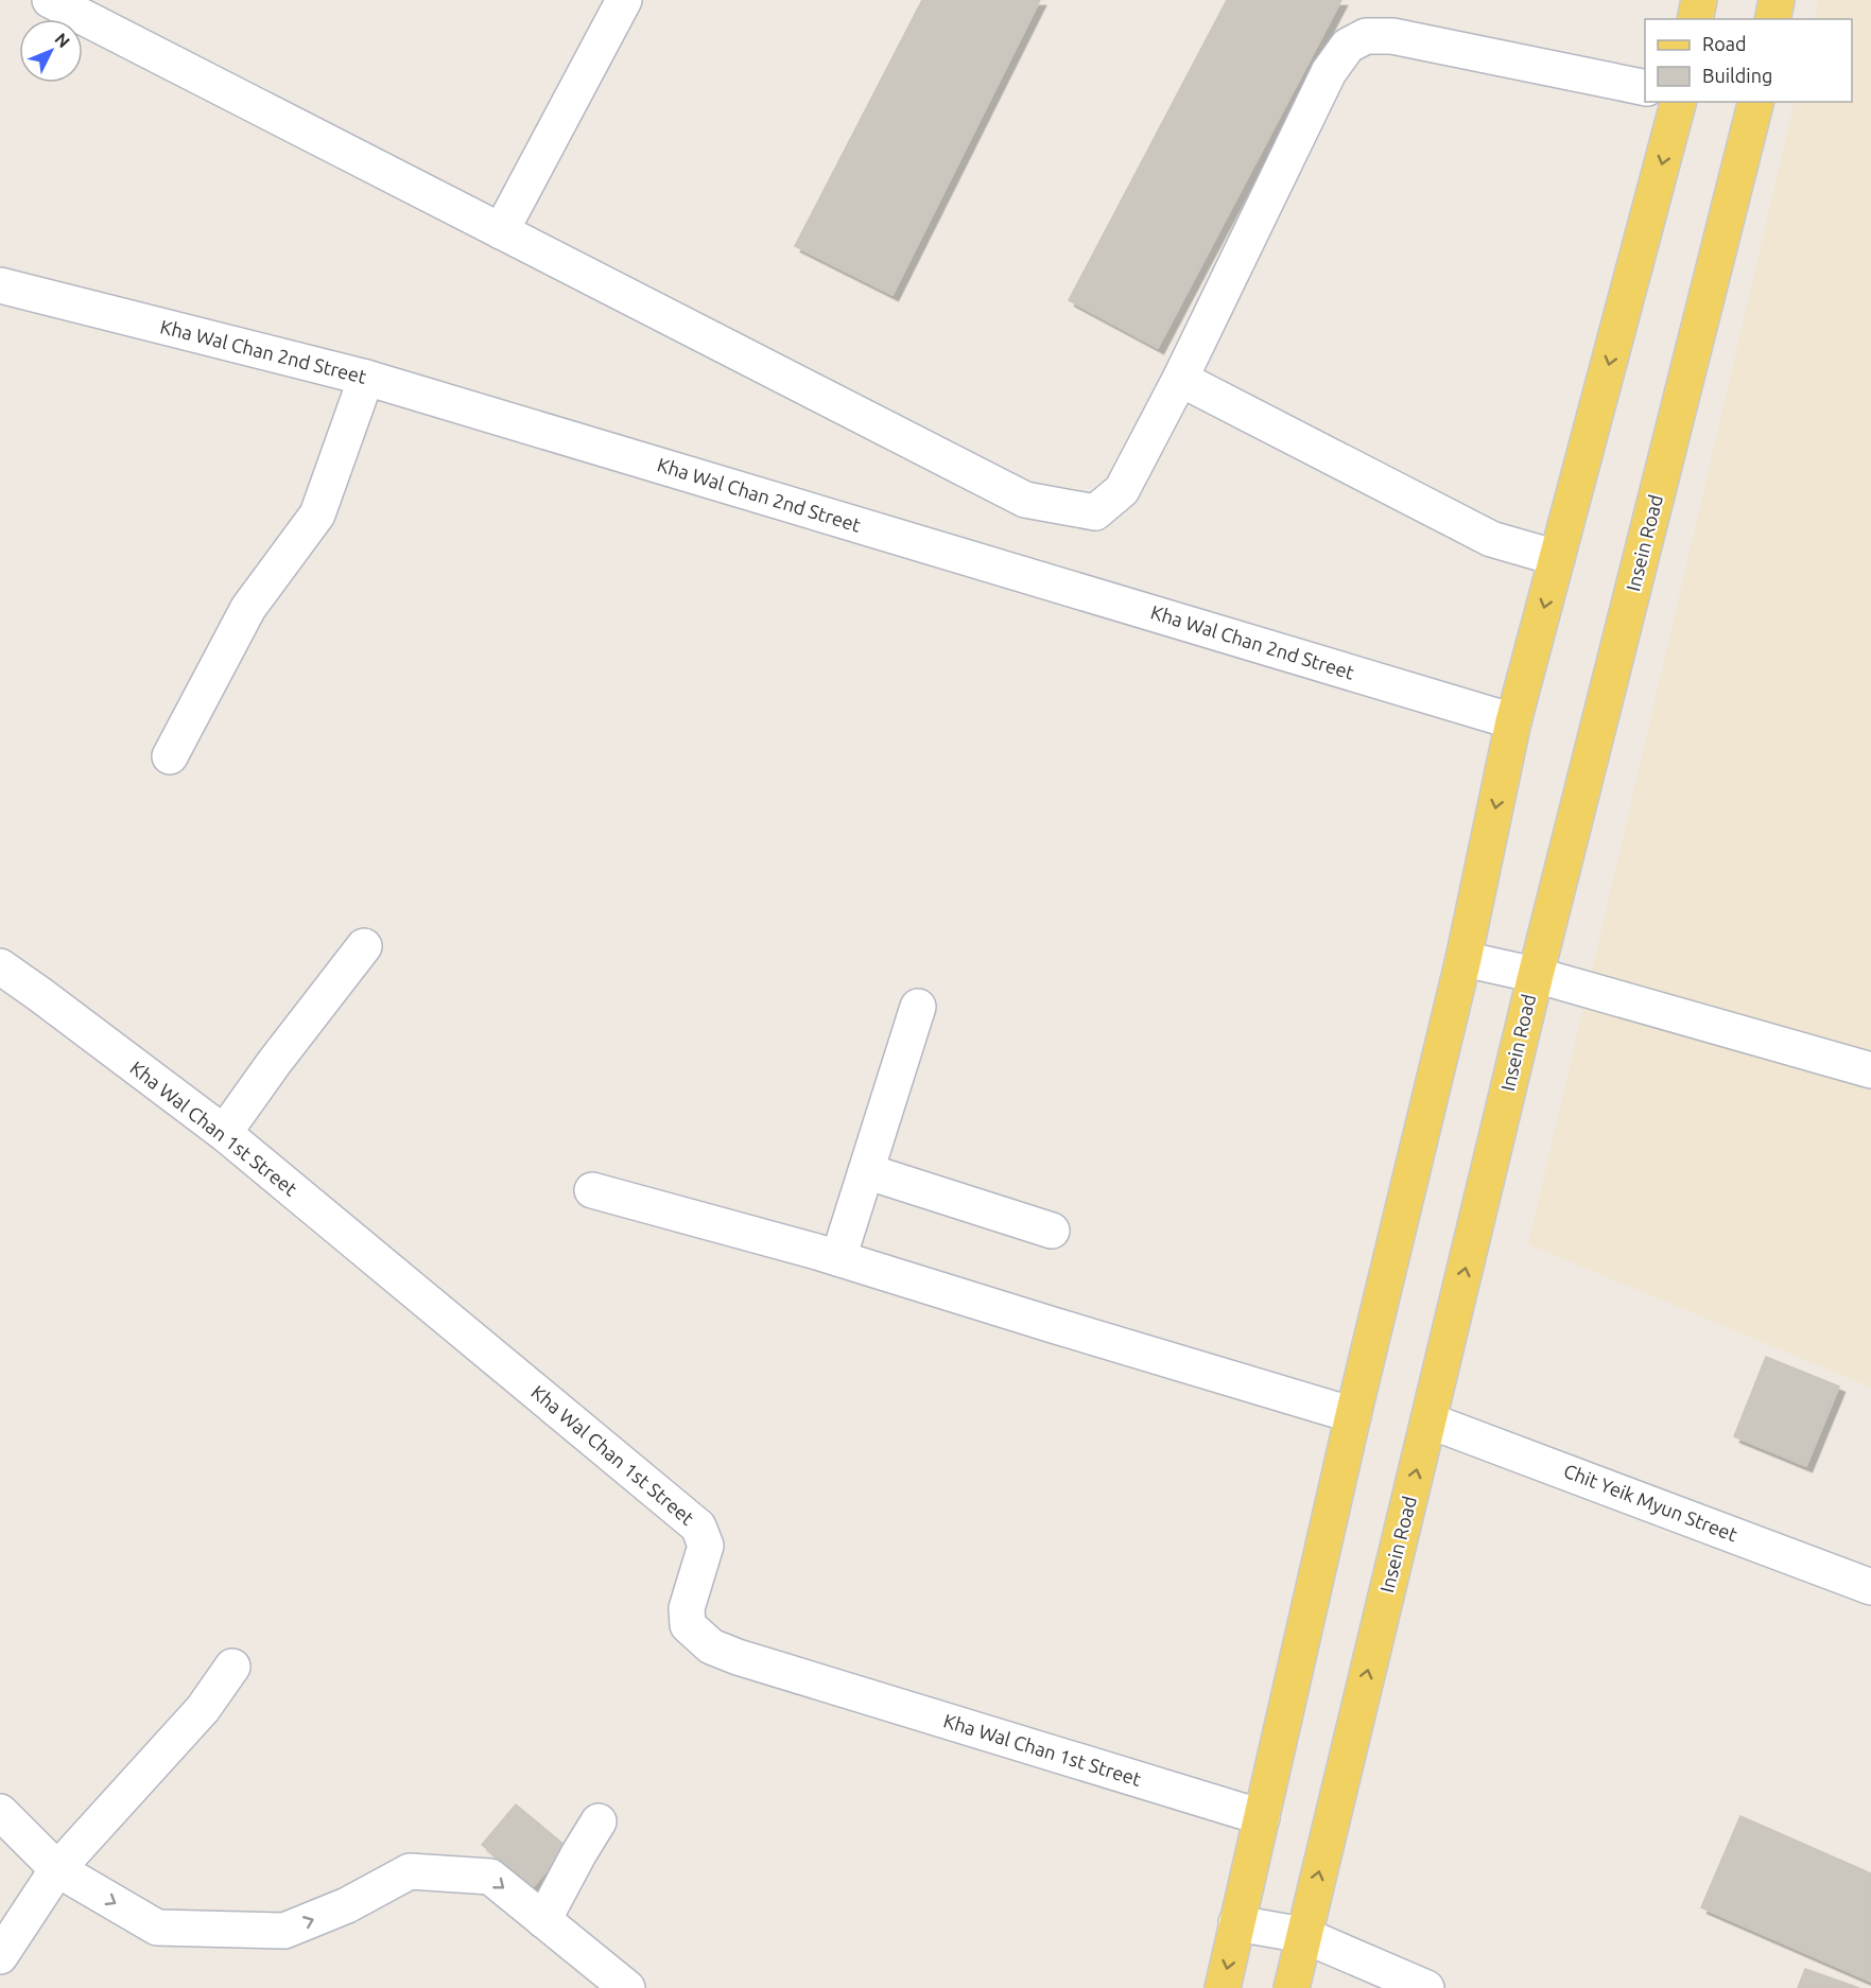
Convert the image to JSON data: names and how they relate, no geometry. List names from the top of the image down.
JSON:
{
  "streets": {
    "main road": ["Insein Road"],
    "street": ["Kha Wal Chan 2nd Street", "Kha Wal Chan 1st Street", "Chit Yeik Myun Street"]
  },
  "crossings": [
    ["Insein Road", "Chit Yeik Myun Street"]
  ],
  "legend": ["Road", "Building"],
  "north": "top right"
}
